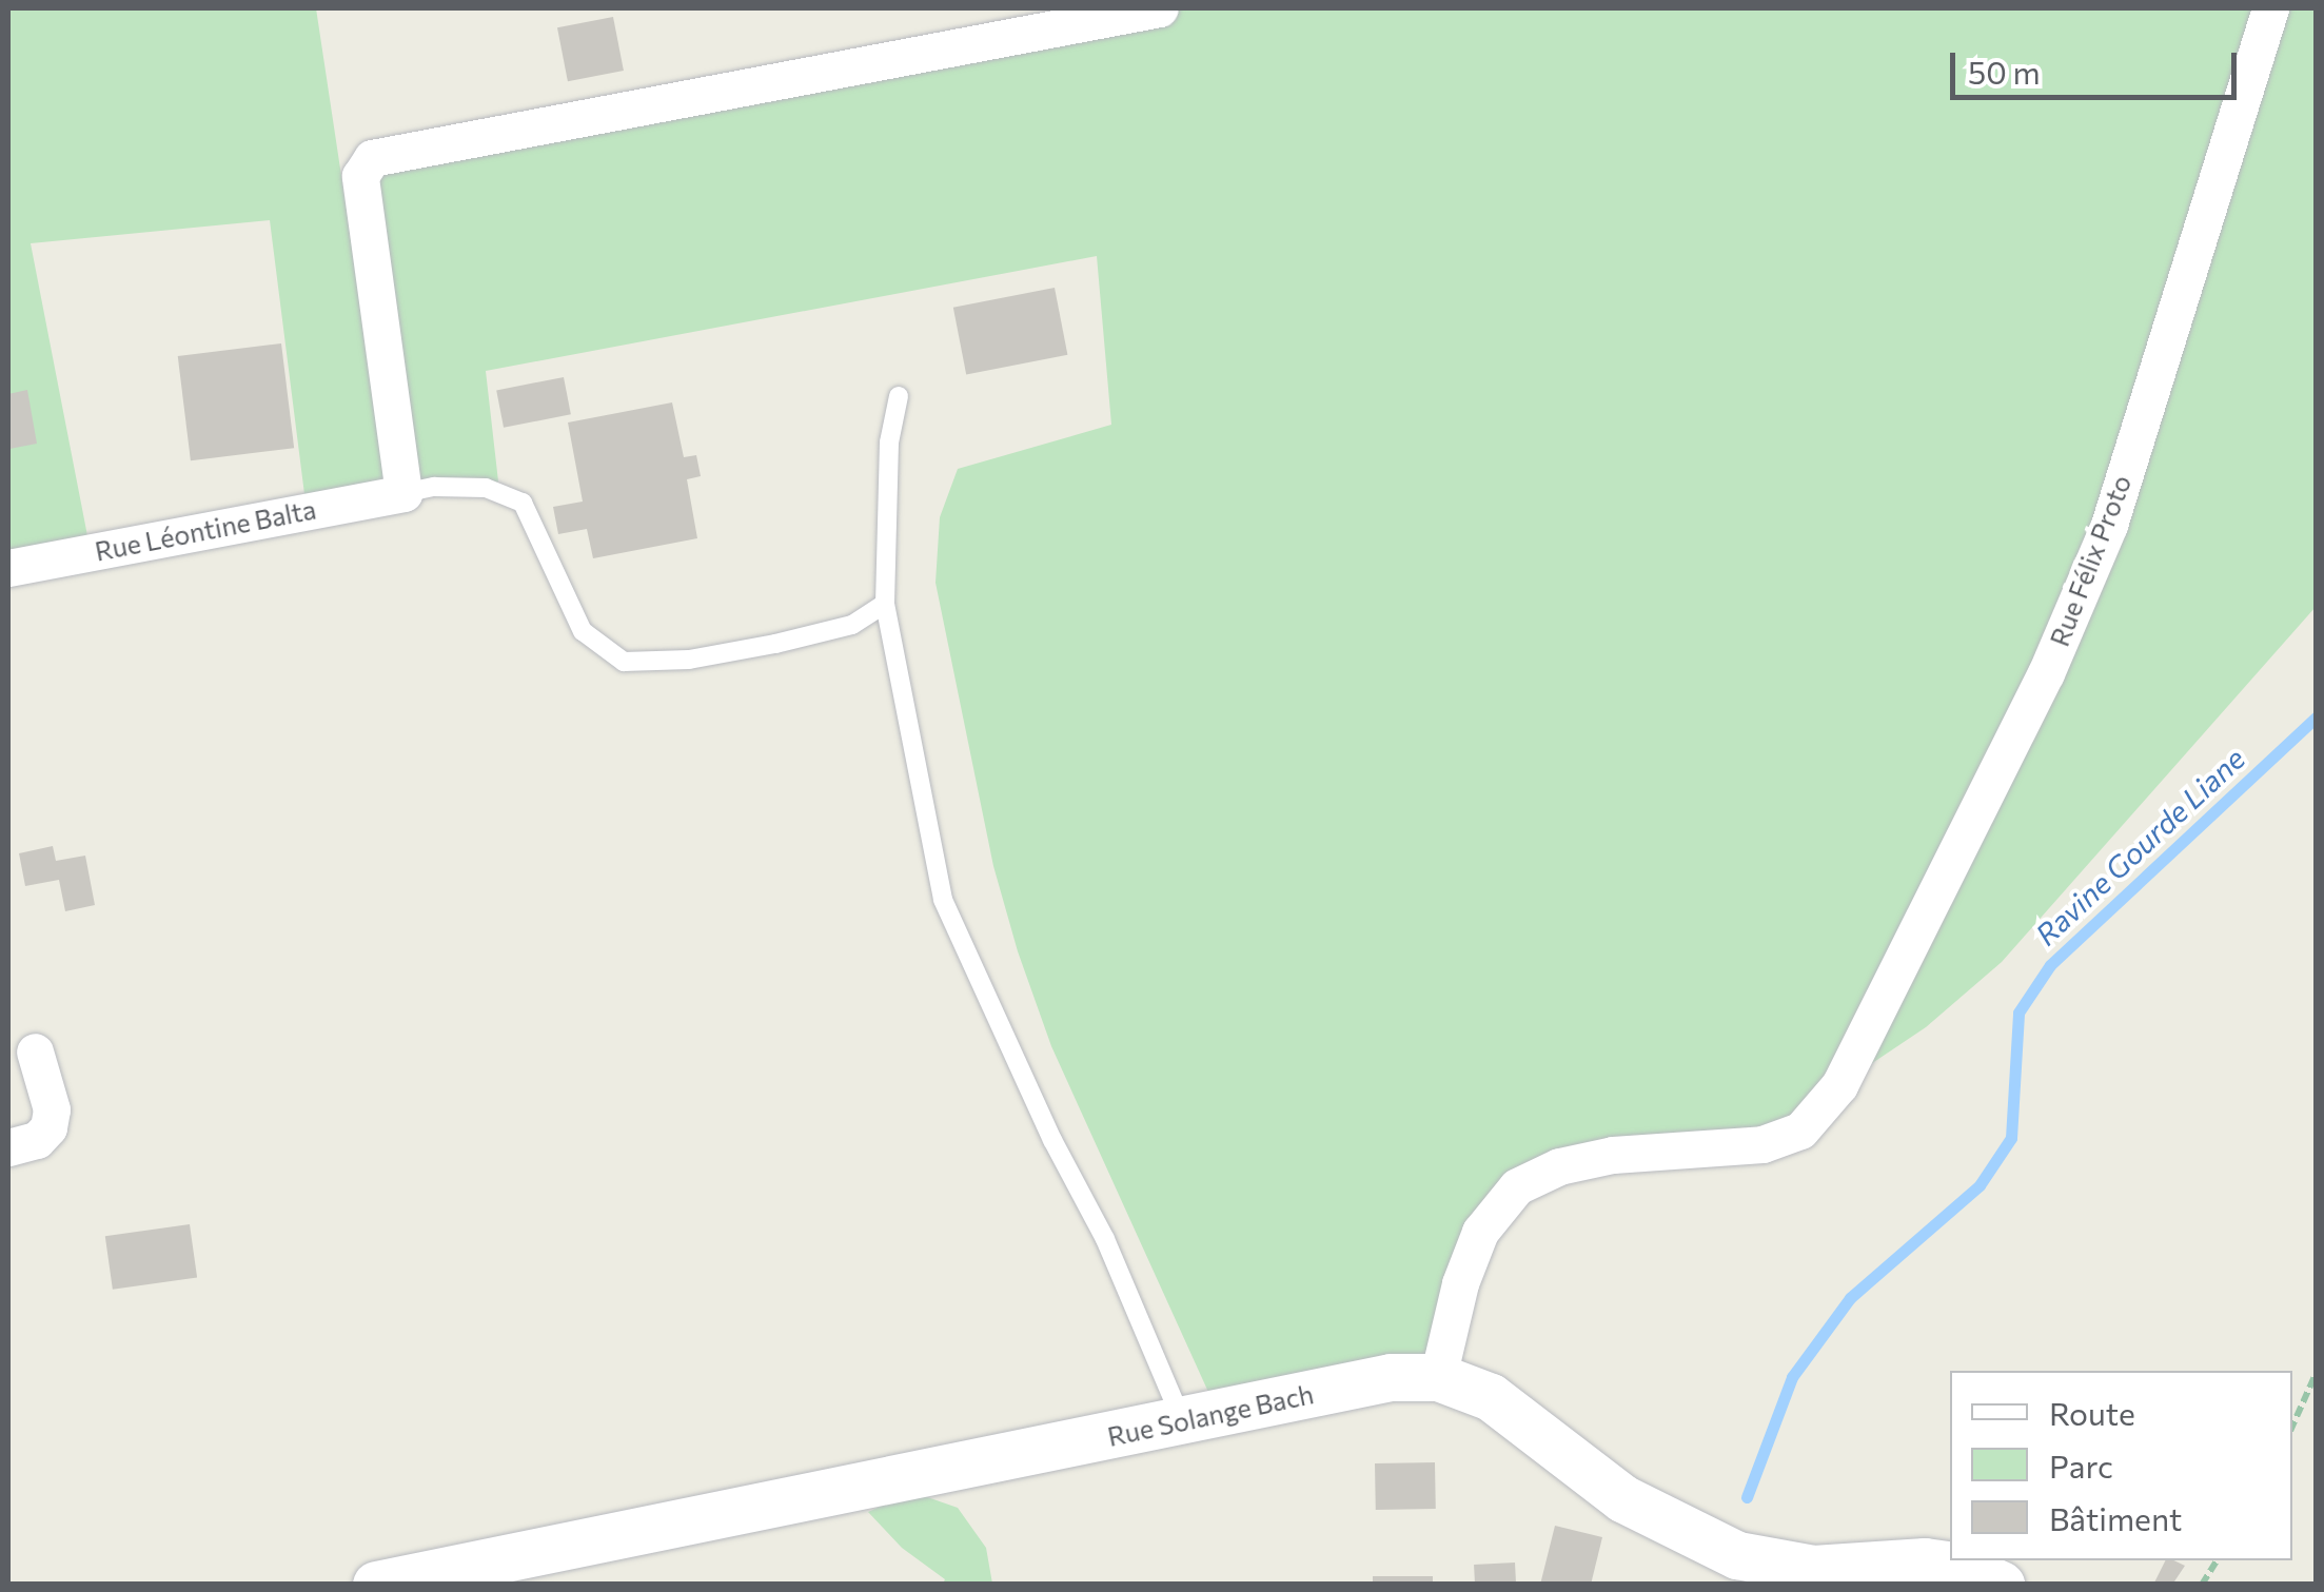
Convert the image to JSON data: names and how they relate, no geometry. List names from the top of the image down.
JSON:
{
  "streets": {
    "street": ["Rue Léontine Balta", "Rue Félix Proto", "Rue Solange Bach"]
  },
  "crossings": [
    ["Rue Félix Proto", "Rue Solange Bach"]
  ],
  "water": ["Ravine Gourde Liane"],
  "legend": ["Route", "Parc", "Bâtiment"],
  "scale_bar": "50 m"
}
